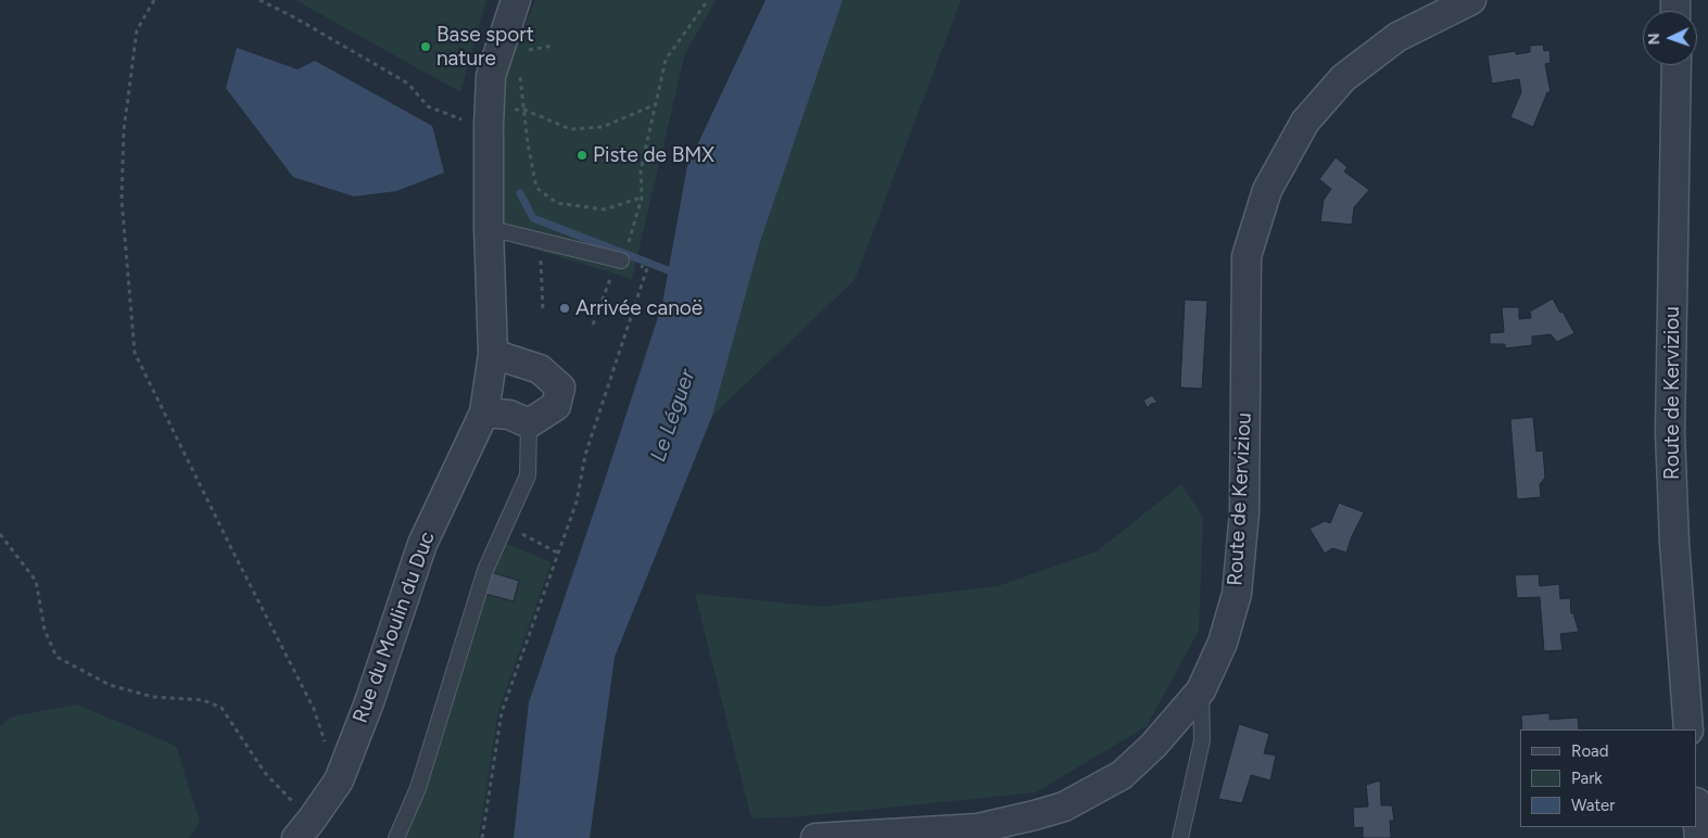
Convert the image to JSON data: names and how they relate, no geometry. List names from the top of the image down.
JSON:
{
  "streets": {
    "street": ["Route de Kerviziou", "Rue du Moulin du Duc"]
  },
  "water": ["Le Léguer"],
  "places": ["Base sport nature", "Piste de BMX", "Arrivée canoë"],
  "legend": ["Road", "Park", "Water"],
  "north": "left"
}
